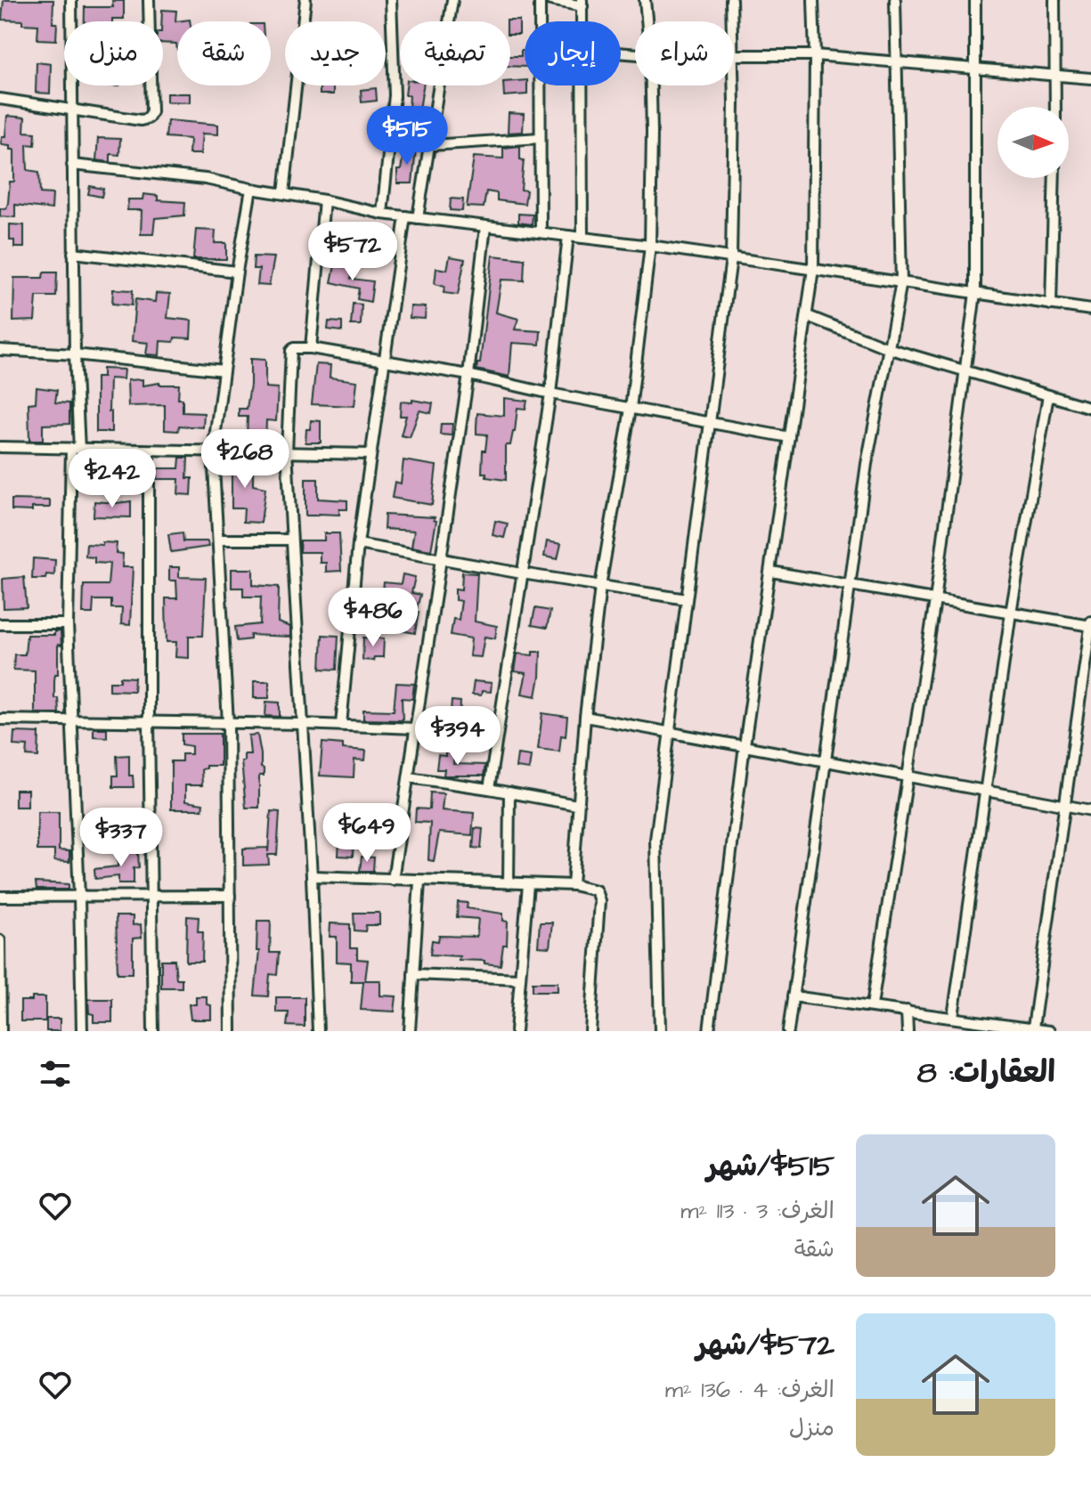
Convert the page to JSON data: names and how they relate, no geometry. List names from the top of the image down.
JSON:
{
  "north": "right",
  "page": {
    "chip": [
      "شراء",
      "إيجار",
      "تصفية",
      "جديد",
      "شقة",
      "منزل"
    ],
    "price": [
      "$515",
      "$572",
      "$268",
      "$242",
      "$486",
      "$394",
      "$649",
      "$337"
    ],
    "heading": "العقارات: 8",
    "list": [
      {
        "name": "$515/شهر",
        "note": "الغرف: 3 · 113 m² · شقة"
      },
      {
        "name": "$572/شهر",
        "note": "الغرف: 4 · 136 m² · منزل"
      }
    ]
  }
}
